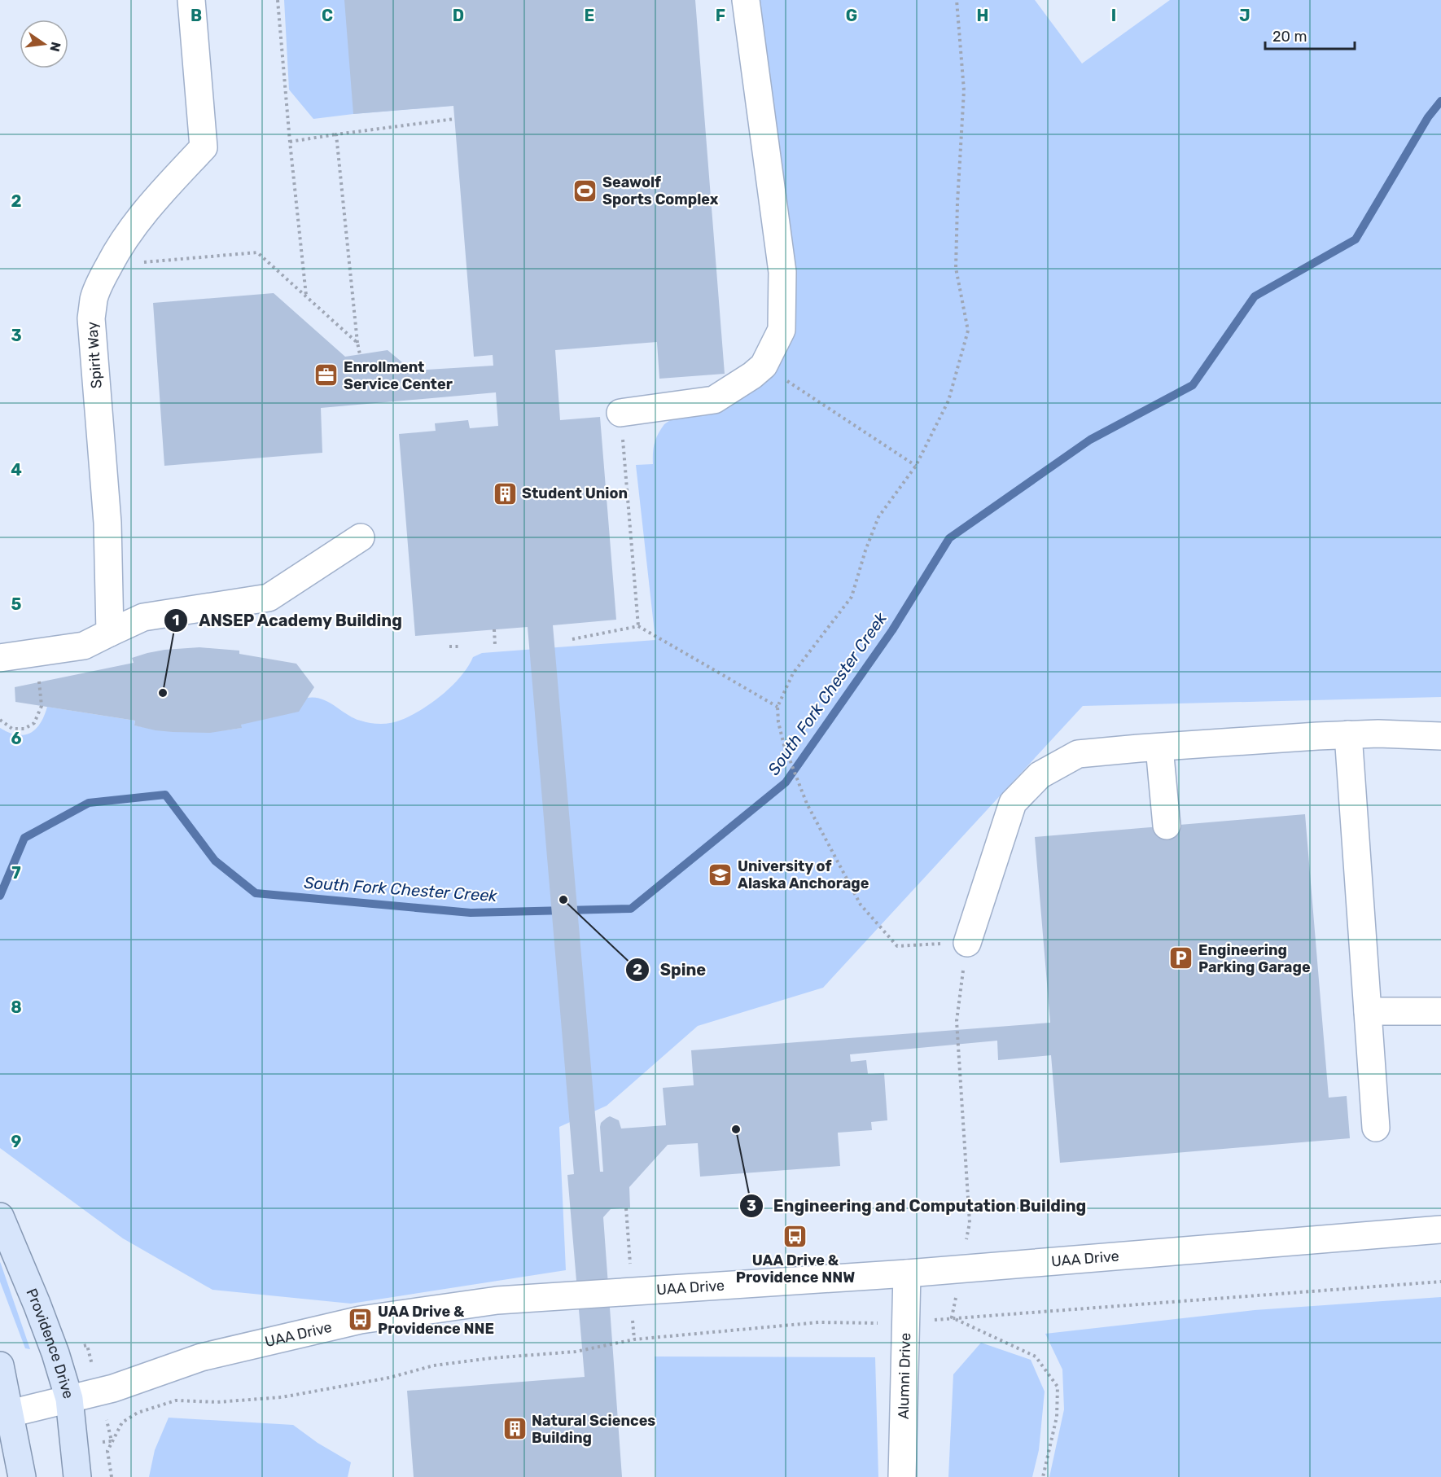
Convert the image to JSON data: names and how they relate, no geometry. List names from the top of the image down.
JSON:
{
  "streets": {
    "main road": ["Providence Drive"],
    "street": ["Spirit Way", "UAA Drive", "Alumni Drive"]
  },
  "crossings": [
    ["UAA Drive", "Providence Drive"],
    ["UAA Drive", "Alumni Drive"]
  ],
  "water": ["South Fork Chester Creek"],
  "places": {
    "sports": ["Seawolf Sports Complex"],
    "office": ["Enrollment Service Center"],
    "building": ["Student Union", "Natural Sciences Building"],
    "other": ["ANSEP Academy Building", "Spine", "Engineering and Computation Building"],
    "school or university": ["University of Alaska Anchorage"],
    "parking": ["Engineering Parking Garage"],
    "bus stop": ["UAA Drive & Providence NNW", "UAA Drive & Providence NNE"]
  },
  "scale_bar": "20 m",
  "north": "right",
  "grid": {
    "columns": [
      "B",
      "C",
      "D",
      "E",
      "F",
      "G",
      "H",
      "I",
      "J"
    ],
    "rows": [
      "2",
      "3",
      "4",
      "5",
      "6",
      "7",
      "8",
      "9"
    ]
  }
}
